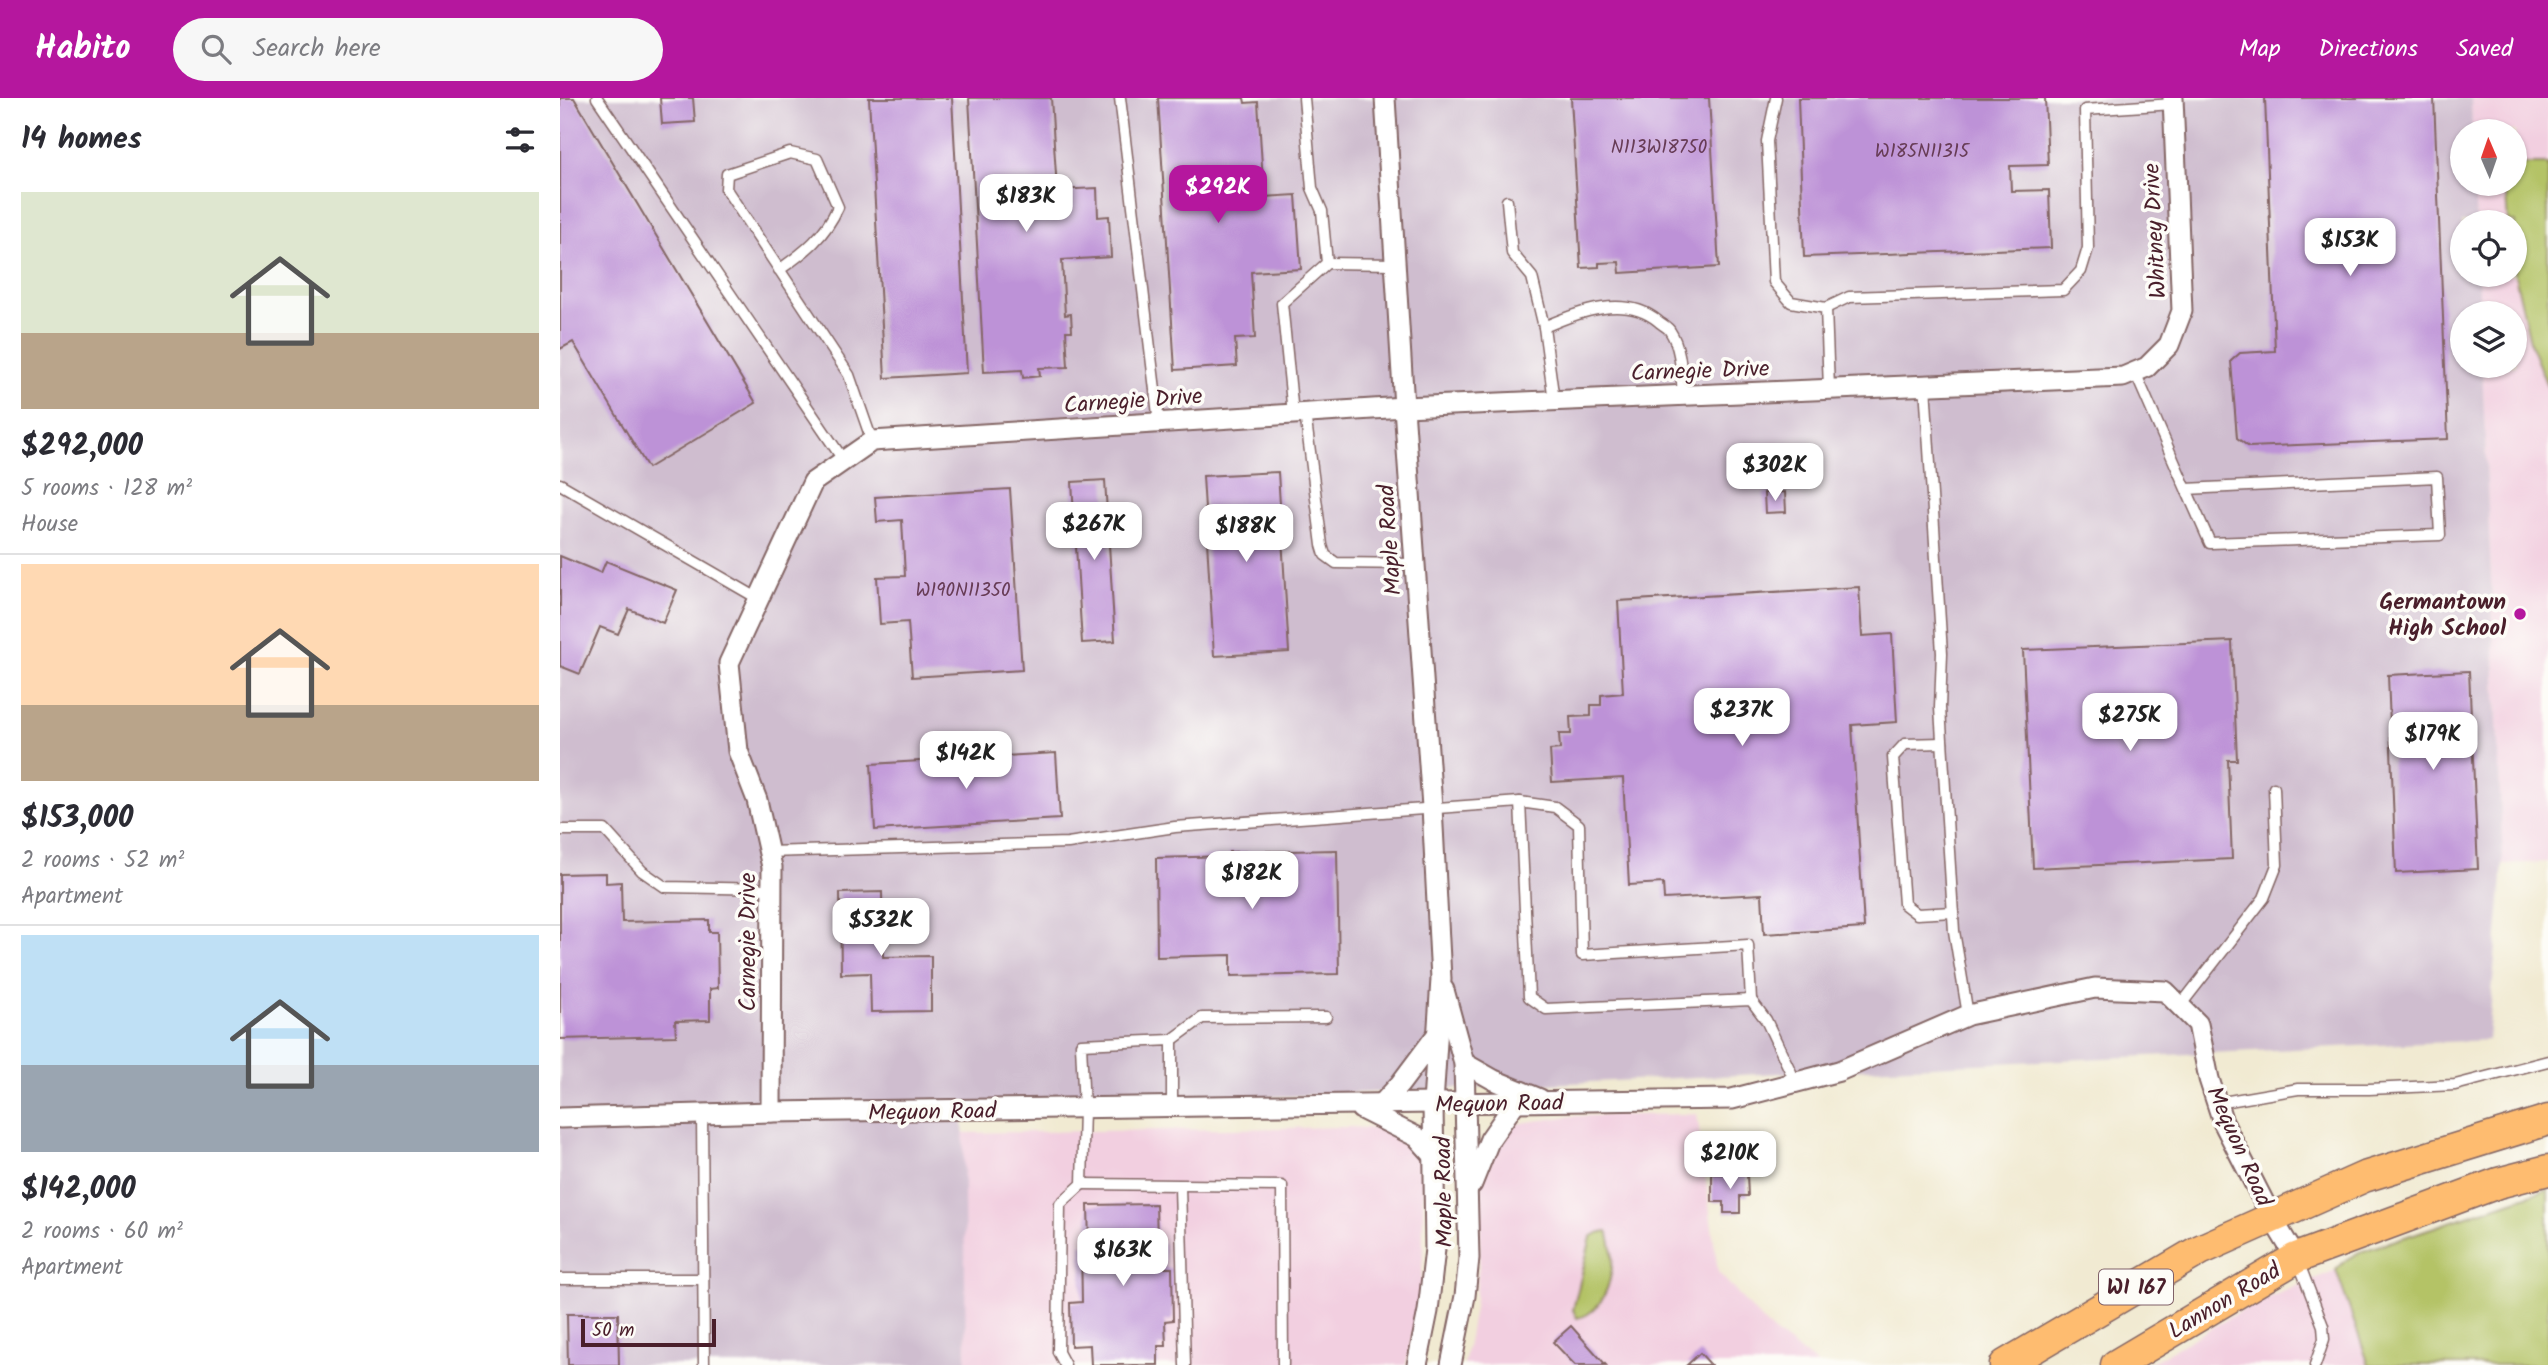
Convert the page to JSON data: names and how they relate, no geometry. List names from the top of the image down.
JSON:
{
  "streets": {
    "main road": ["Mequon Road", "WI 167", "Lannon Road"],
    "street": ["Whitney Drive", "Carnegie Drive", "Maple Road"]
  },
  "crossings": [
    ["Whitney Drive", "Carnegie Drive"],
    ["Carnegie Drive", "Maple Road"],
    ["Carnegie Drive", "Mequon Road"],
    ["Maple Road", "Mequon Road"],
    ["Mequon Road", "WI 167"],
    ["Mequon Road", "Lannon Road"],
    ["WI 167", "Lannon Road"]
  ],
  "places": ["Germantown High School"],
  "house_numbers": ["N113W18750", "W185N11315", "W190N11350"],
  "scale_bar": "50 m",
  "north": "top",
  "page": {
    "header": "Habito",
    "search": "Search here",
    "nav": ["Map", "Directions", "Saved"],
    "heading": "14 homes",
    "price": [
      "$292K",
      "$183K",
      "$153K",
      "$302K",
      "$267K",
      "$188K",
      "$237K",
      "$275K",
      "$179K",
      "$142K",
      "$182K",
      "$532K",
      "$210K",
      "$163K"
    ],
    "list": [
      {
        "name": "$292,000",
        "note": "5 rooms · 128 m² · House"
      },
      {
        "name": "$153,000",
        "note": "2 rooms · 52 m² · Apartment"
      },
      {
        "name": "$142,000",
        "note": "2 rooms · 60 m² · Apartment"
      }
    ],
    "scale": "50 m"
  }
}
